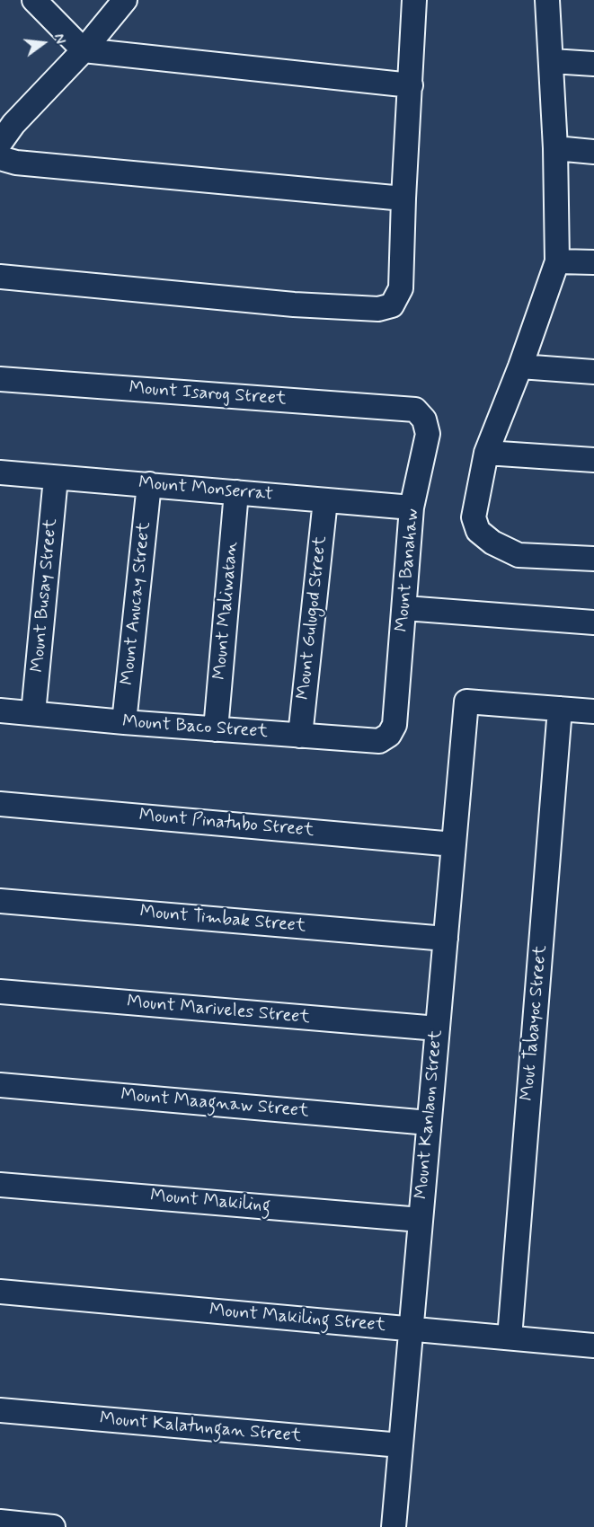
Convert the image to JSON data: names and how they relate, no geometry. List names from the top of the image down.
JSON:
{
  "streets": {
    "street": [
      "Mount Isarog Street",
      "Mount Monserrat",
      "Mount Banahaw",
      "Mount Busay Street",
      "Mount Anucay Street",
      "Mount Maliwatan",
      "Mount Gulugod Street",
      "Mount Baco Street",
      "Mount Pinatubo Street",
      "Mount Timbak Street",
      "Mount Mariveles Street",
      "Mout Tabayoc Street",
      "Mount Maagnaw Street",
      "Mount Kanlaon Street",
      "Mount Makiling",
      "Mount Makiling Street",
      "Mount Kalatungan Street"
    ]
  },
  "crossings": [
    ["Mount Isarog Street", "Mount Banahaw"],
    ["Mount Monserrat", "Mount Banahaw"],
    ["Mount Monserrat", "Mount Busay Street"],
    ["Mount Monserrat", "Mount Anucay Street"],
    ["Mount Monserrat", "Mount Maliwatan"],
    ["Mount Monserrat", "Mount Gulugod Street"],
    ["Mount Banahaw", "Mount Baco Street"],
    ["Mount Busay Street", "Mount Baco Street"],
    ["Mount Anucay Street", "Mount Baco Street"],
    ["Mount Maliwatan", "Mount Baco Street"],
    ["Mount Gulugod Street", "Mount Baco Street"],
    ["Mount Pinatubo Street", "Mount Kanlaon Street"],
    ["Mount Timbak Street", "Mount Kanlaon Street"],
    ["Mount Mariveles Street", "Mount Kanlaon Street"],
    ["Mout Tabayoc Street", "Mount Kanlaon Street"],
    ["Mout Tabayoc Street", "Mount Makiling Street"],
    ["Mount Maagnaw Street", "Mount Kanlaon Street"],
    ["Mount Kanlaon Street", "Mount Makiling"],
    ["Mount Kanlaon Street", "Mount Makiling Street"],
    ["Mount Kanlaon Street", "Mount Kalatungan Street"]
  ],
  "north": "right"
}
